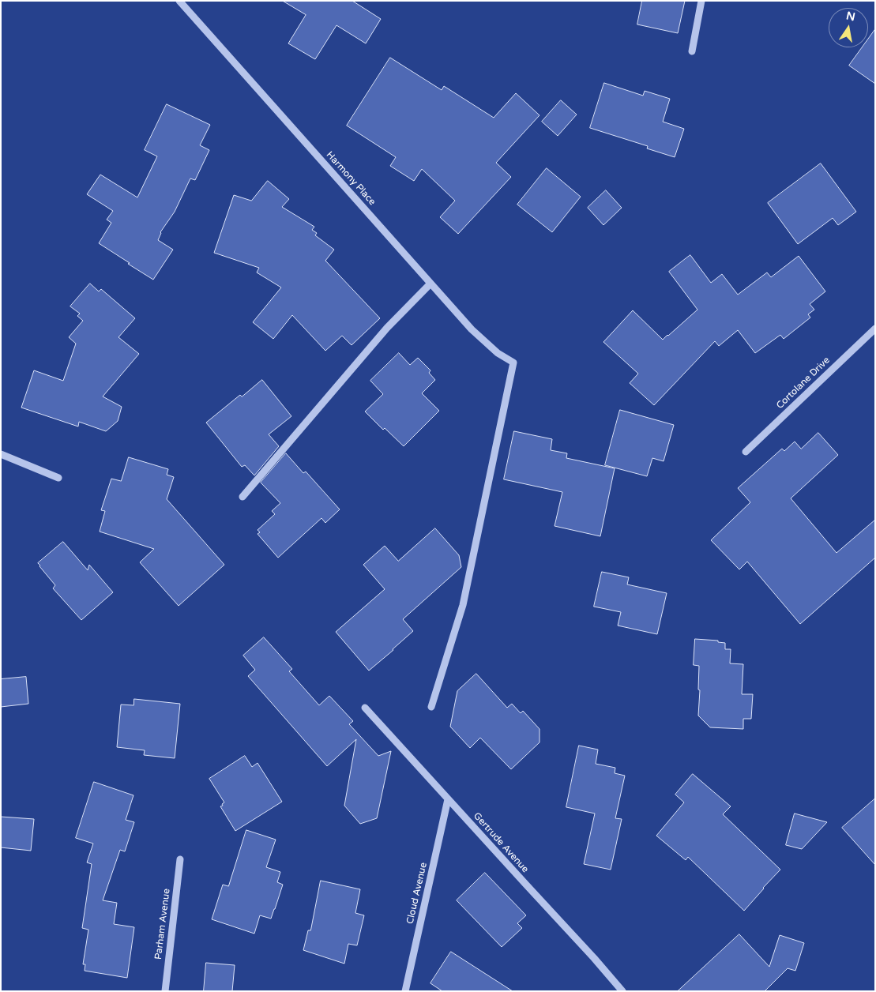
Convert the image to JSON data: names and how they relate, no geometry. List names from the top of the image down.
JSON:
{
  "streets": {
    "street": [
      "Harmony Place",
      "Cortolane Drive",
      "Gertrude Avenue",
      "Cloud Avenue",
      "Parham Avenue"
    ]
  },
  "crossings": [
    ["Gertrude Avenue", "Cloud Avenue"]
  ],
  "north": "top"
}
